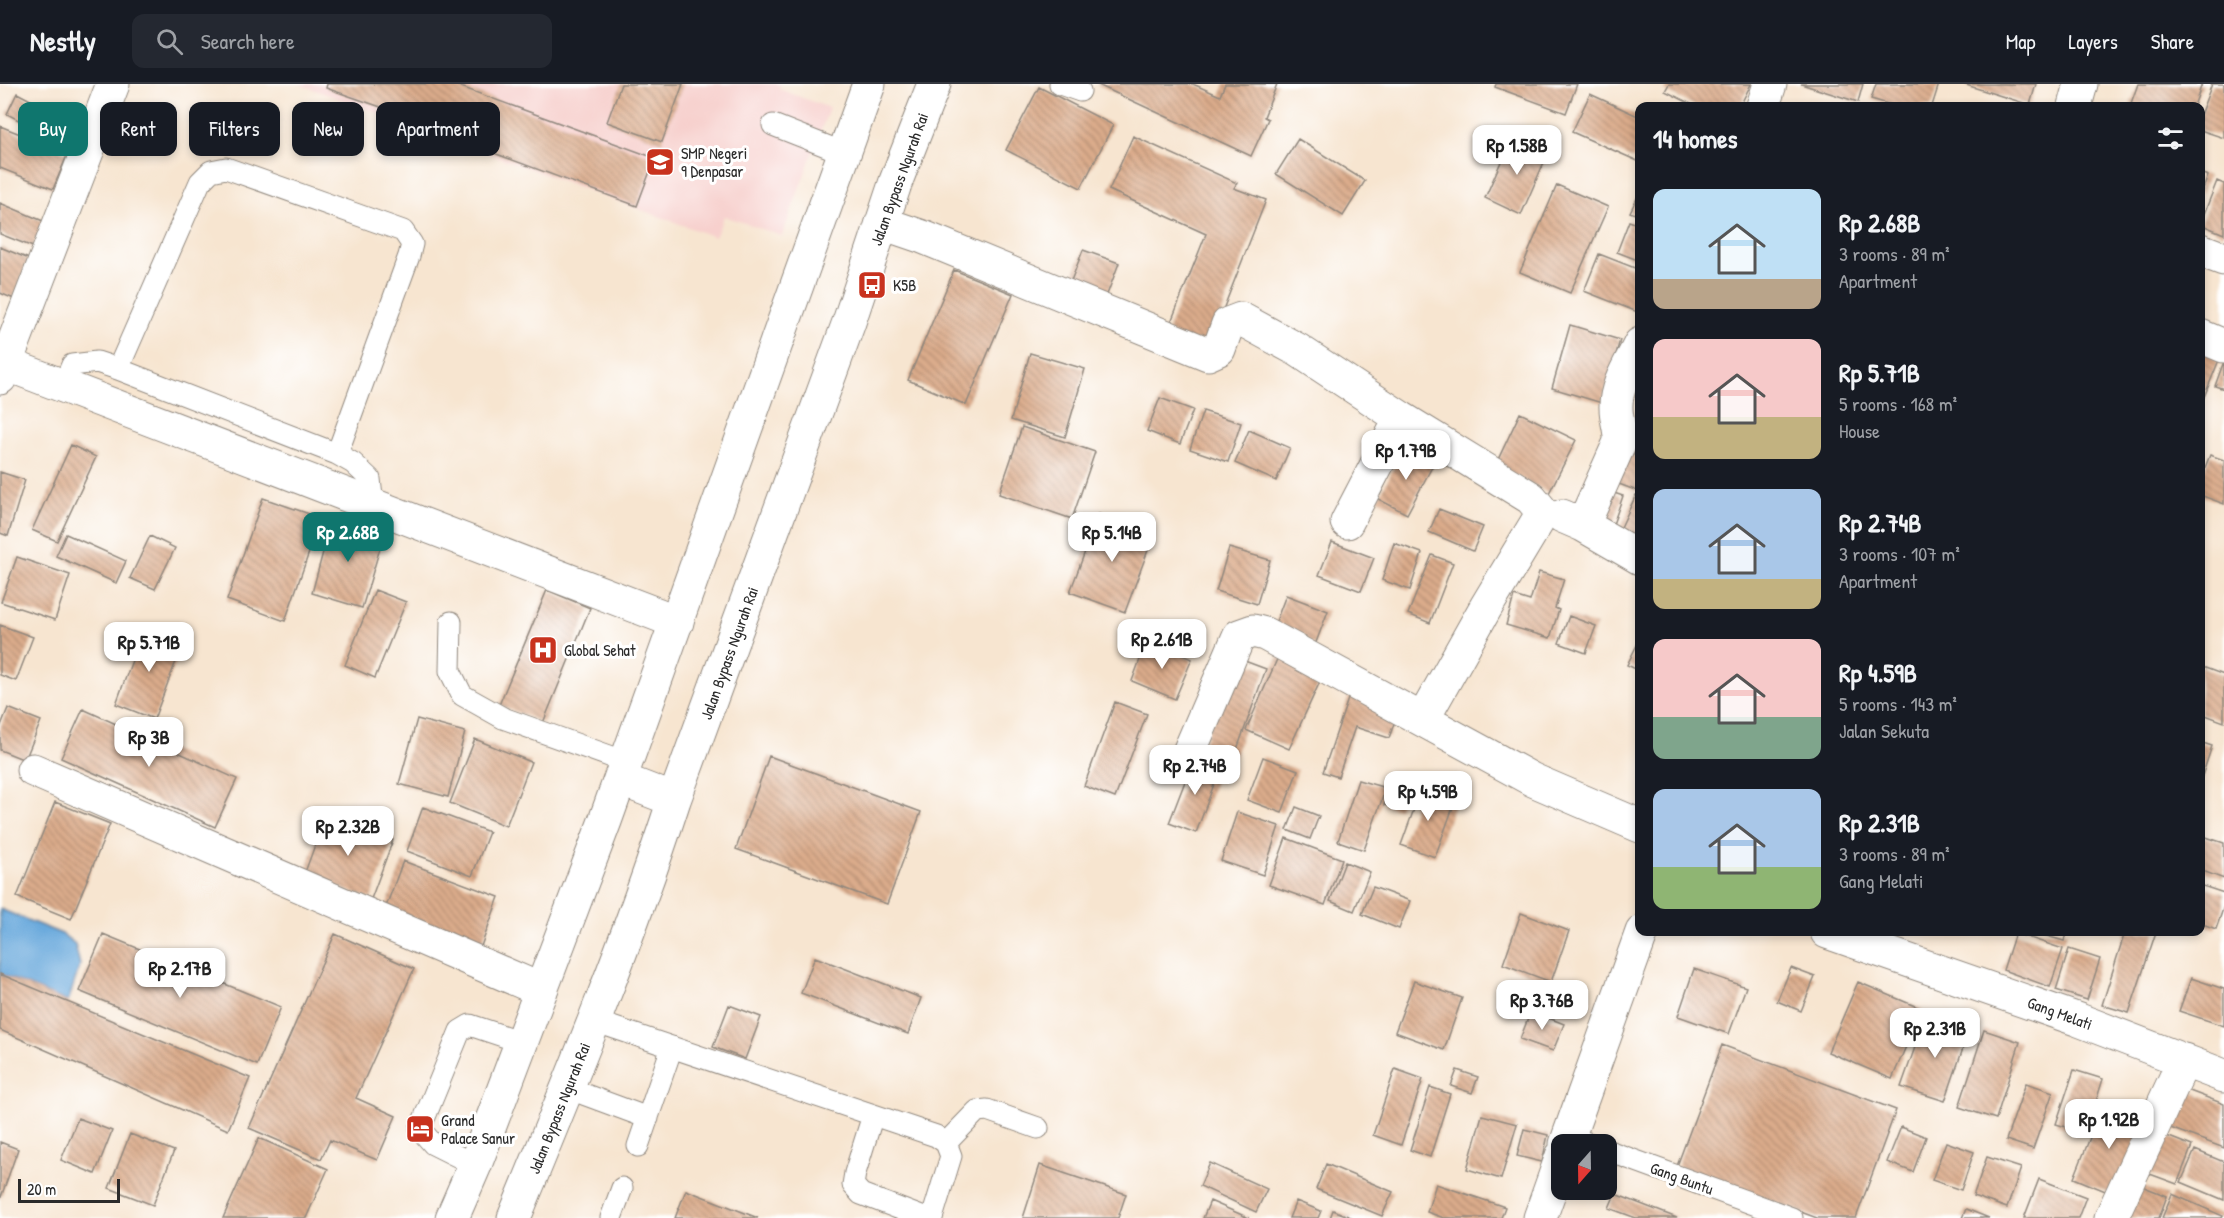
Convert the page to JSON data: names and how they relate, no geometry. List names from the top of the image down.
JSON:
{
  "streets": {
    "main road": ["Jalan Bypass Ngurah Rai", "Gang Melati"],
    "lane": ["Gang Buntu"]
  },
  "places": {
    "school or university": ["SMP Negeri 9 Denpasar"],
    "bus stop": ["K5B"],
    "hospital": ["Global Sehat"],
    "hotel": ["Grand Palace Sanur"]
  },
  "scale_bar": "20 m",
  "north": "bottom",
  "page": {
    "header": "Nestly",
    "search": "Search here",
    "nav": ["Map", "Layers", "Share"],
    "chip": [
      "Buy",
      "Rent",
      "Filters",
      "New",
      "Apartment"
    ],
    "heading": "14 homes",
    "price": [
      "Rp 1.58B",
      "Rp 1.79B",
      "Rp 2.68B",
      "Rp 5.14B",
      "Rp 2.61B",
      "Rp 5.71B",
      "Rp 3B",
      "Rp 2.74B",
      "Rp 4.59B",
      "Rp 2.32B",
      "Rp 2.17B",
      "Rp 3.76B",
      "Rp 2.31B",
      "Rp 1.92B"
    ],
    "list": [
      {
        "name": "Rp 2.68B",
        "note": "3 rooms · 89 m² · Apartment"
      },
      {
        "name": "Rp 5.71B",
        "note": "5 rooms · 168 m² · House"
      },
      {
        "name": "Rp 2.74B",
        "note": "3 rooms · 107 m² · Apartment"
      },
      {
        "name": "Rp 4.59B",
        "note": "5 rooms · 143 m² · Jalan Sekuta"
      },
      {
        "name": "Rp 2.31B",
        "note": "3 rooms · 89 m² · Gang Melati"
      }
    ],
    "scale": "20 m"
  }
}
